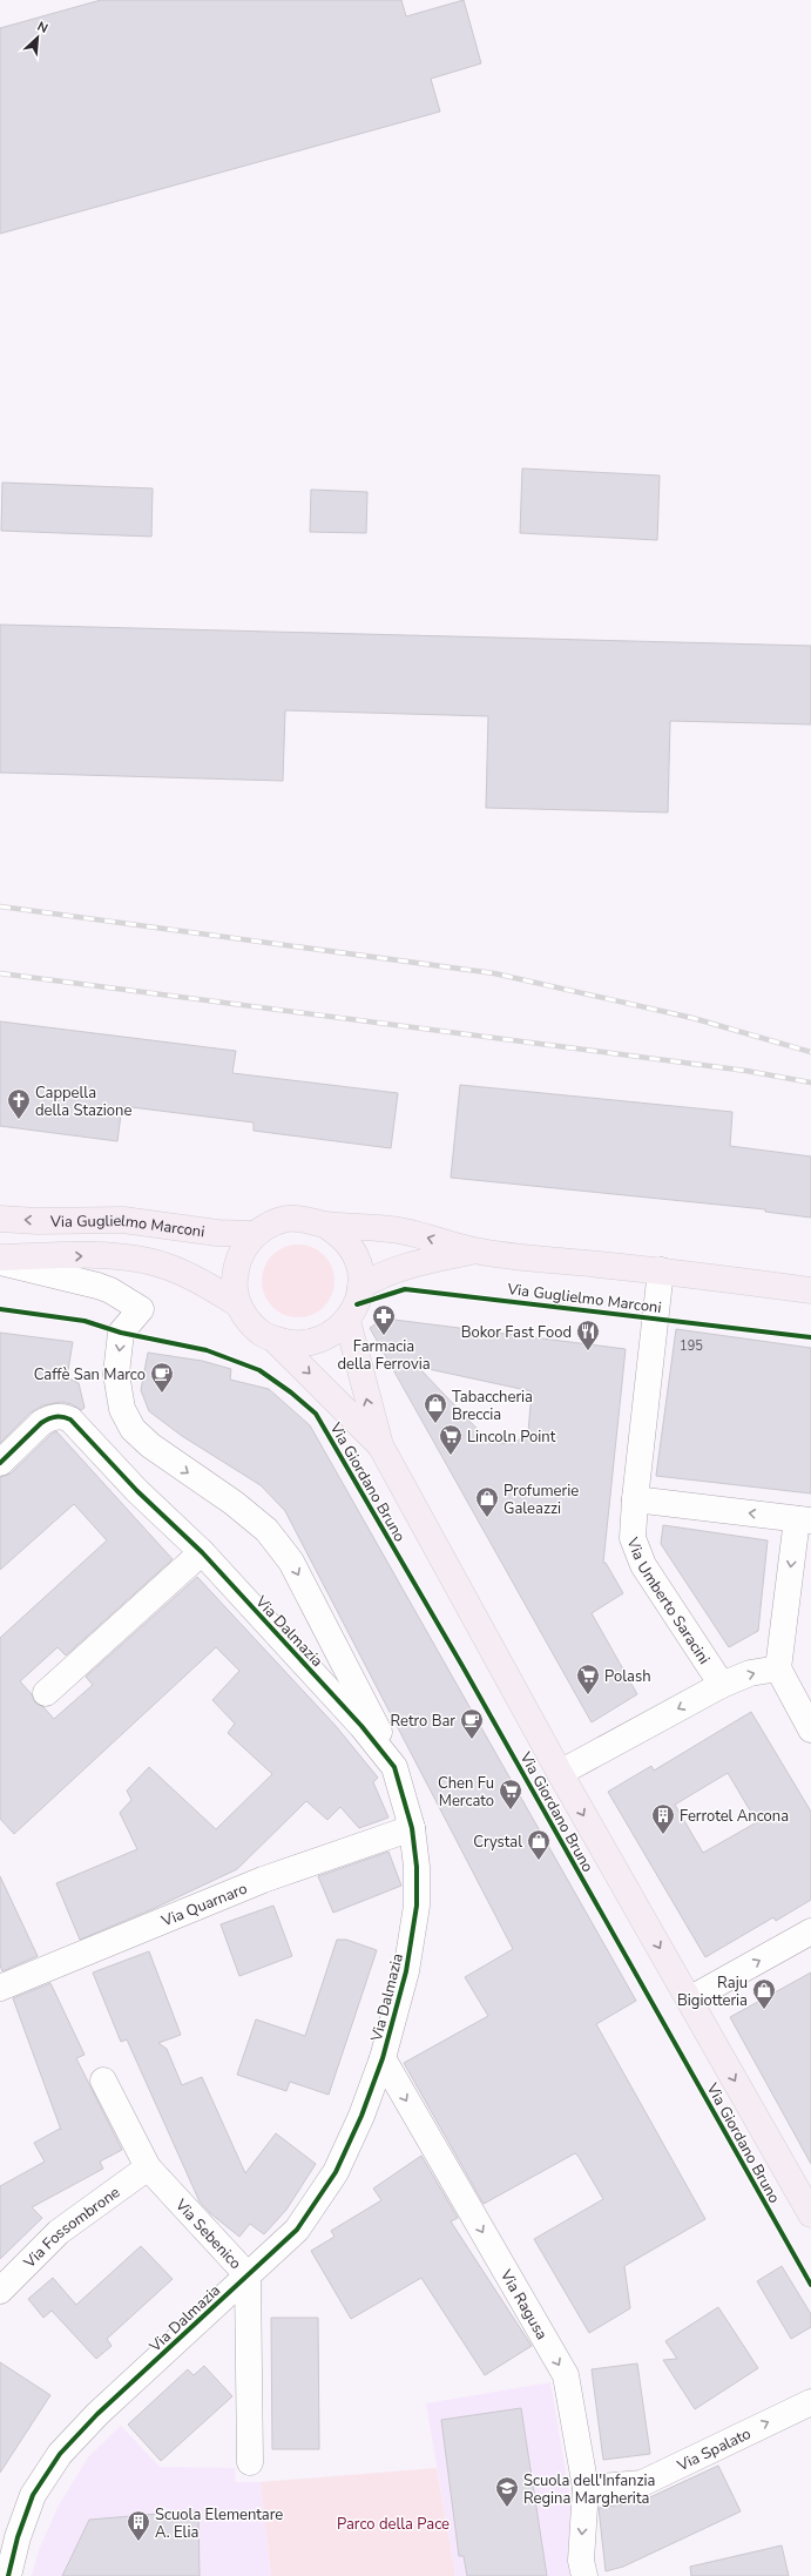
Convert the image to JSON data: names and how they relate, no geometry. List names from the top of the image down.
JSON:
{
  "streets": {
    "main road": ["Via Guglielmo Marconi", "Via Giordano Bruno"],
    "street": [
      "Via Umberto Saracini",
      "Via Dalmazia",
      "Via Quarnaro",
      "Via Fossombrone",
      "Via Sebenico",
      "Via Ragusa",
      "Via Spalato"
    ]
  },
  "crossings": [
    ["Via Guglielmo Marconi", "Via Giordano Bruno"],
    ["Via Guglielmo Marconi", "Via Umberto Saracini"],
    ["Via Giordano Bruno", "Via Umberto Saracini"],
    ["Via Dalmazia", "Via Quarnaro"],
    ["Via Dalmazia", "Via Sebenico"],
    ["Via Dalmazia", "Via Ragusa"],
    ["Via Fossombrone", "Via Sebenico"],
    ["Via Ragusa", "Via Spalato"]
  ],
  "one_way": ["Via Ragusa", "Via Spalato"],
  "parks": ["Parco della Pace"],
  "places": {
    "church": ["Cappella della Stazione"],
    "pharmacy": ["Farmacia della Ferrovia"],
    "restaurant": ["Bokor Fast Food"],
    "cafe": ["Caffè San Marco", "Retro Bar"],
    "shop": [
      "Tabaccheria Breccia",
      "Profumerie Galeazzi",
      "Crystal",
      "Raju Bigiotteria"
    ],
    "supermarket": ["Lincoln Point", "Polash", "Chen Fu Mercato"],
    "building": ["Ferrotel Ancona", "Scuola Elementare A. Elia"],
    "school or university": ["Scuola dell'Infanzia Regina Margherita"]
  },
  "house_numbers": ["195"],
  "north": "top right"
}
